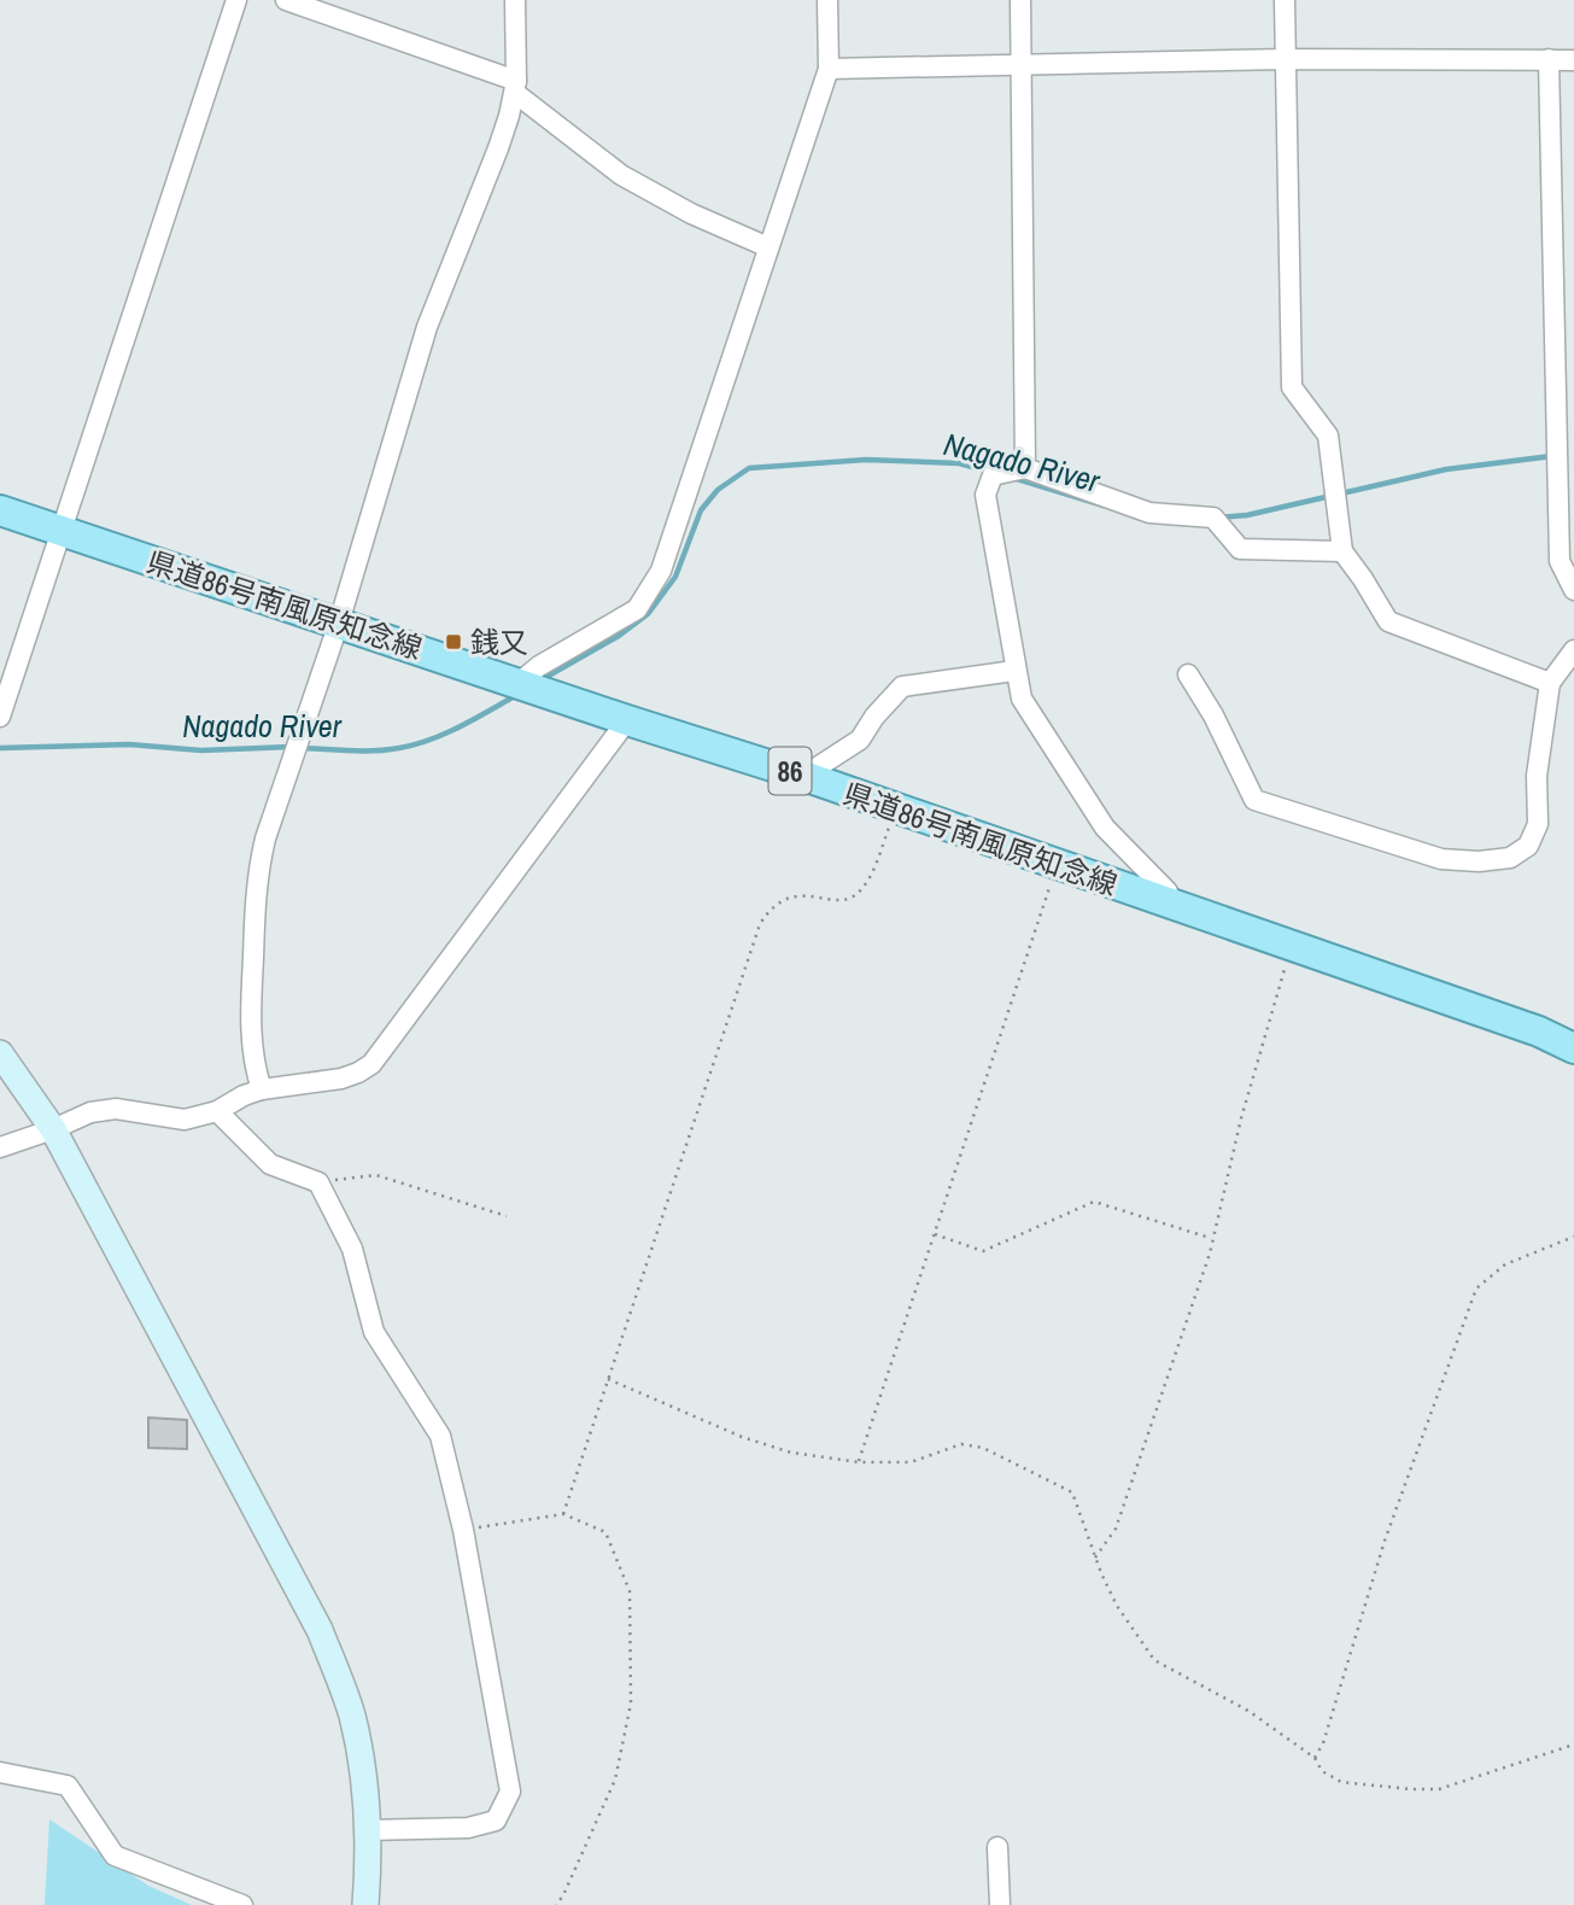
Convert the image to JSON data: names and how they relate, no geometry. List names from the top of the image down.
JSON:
{
  "streets": {
    "main road": ["県道86号南風原知念線", "86"]
  },
  "water": ["Nagado River"],
  "places": {
    "transit": ["銭又"]
  }
}
